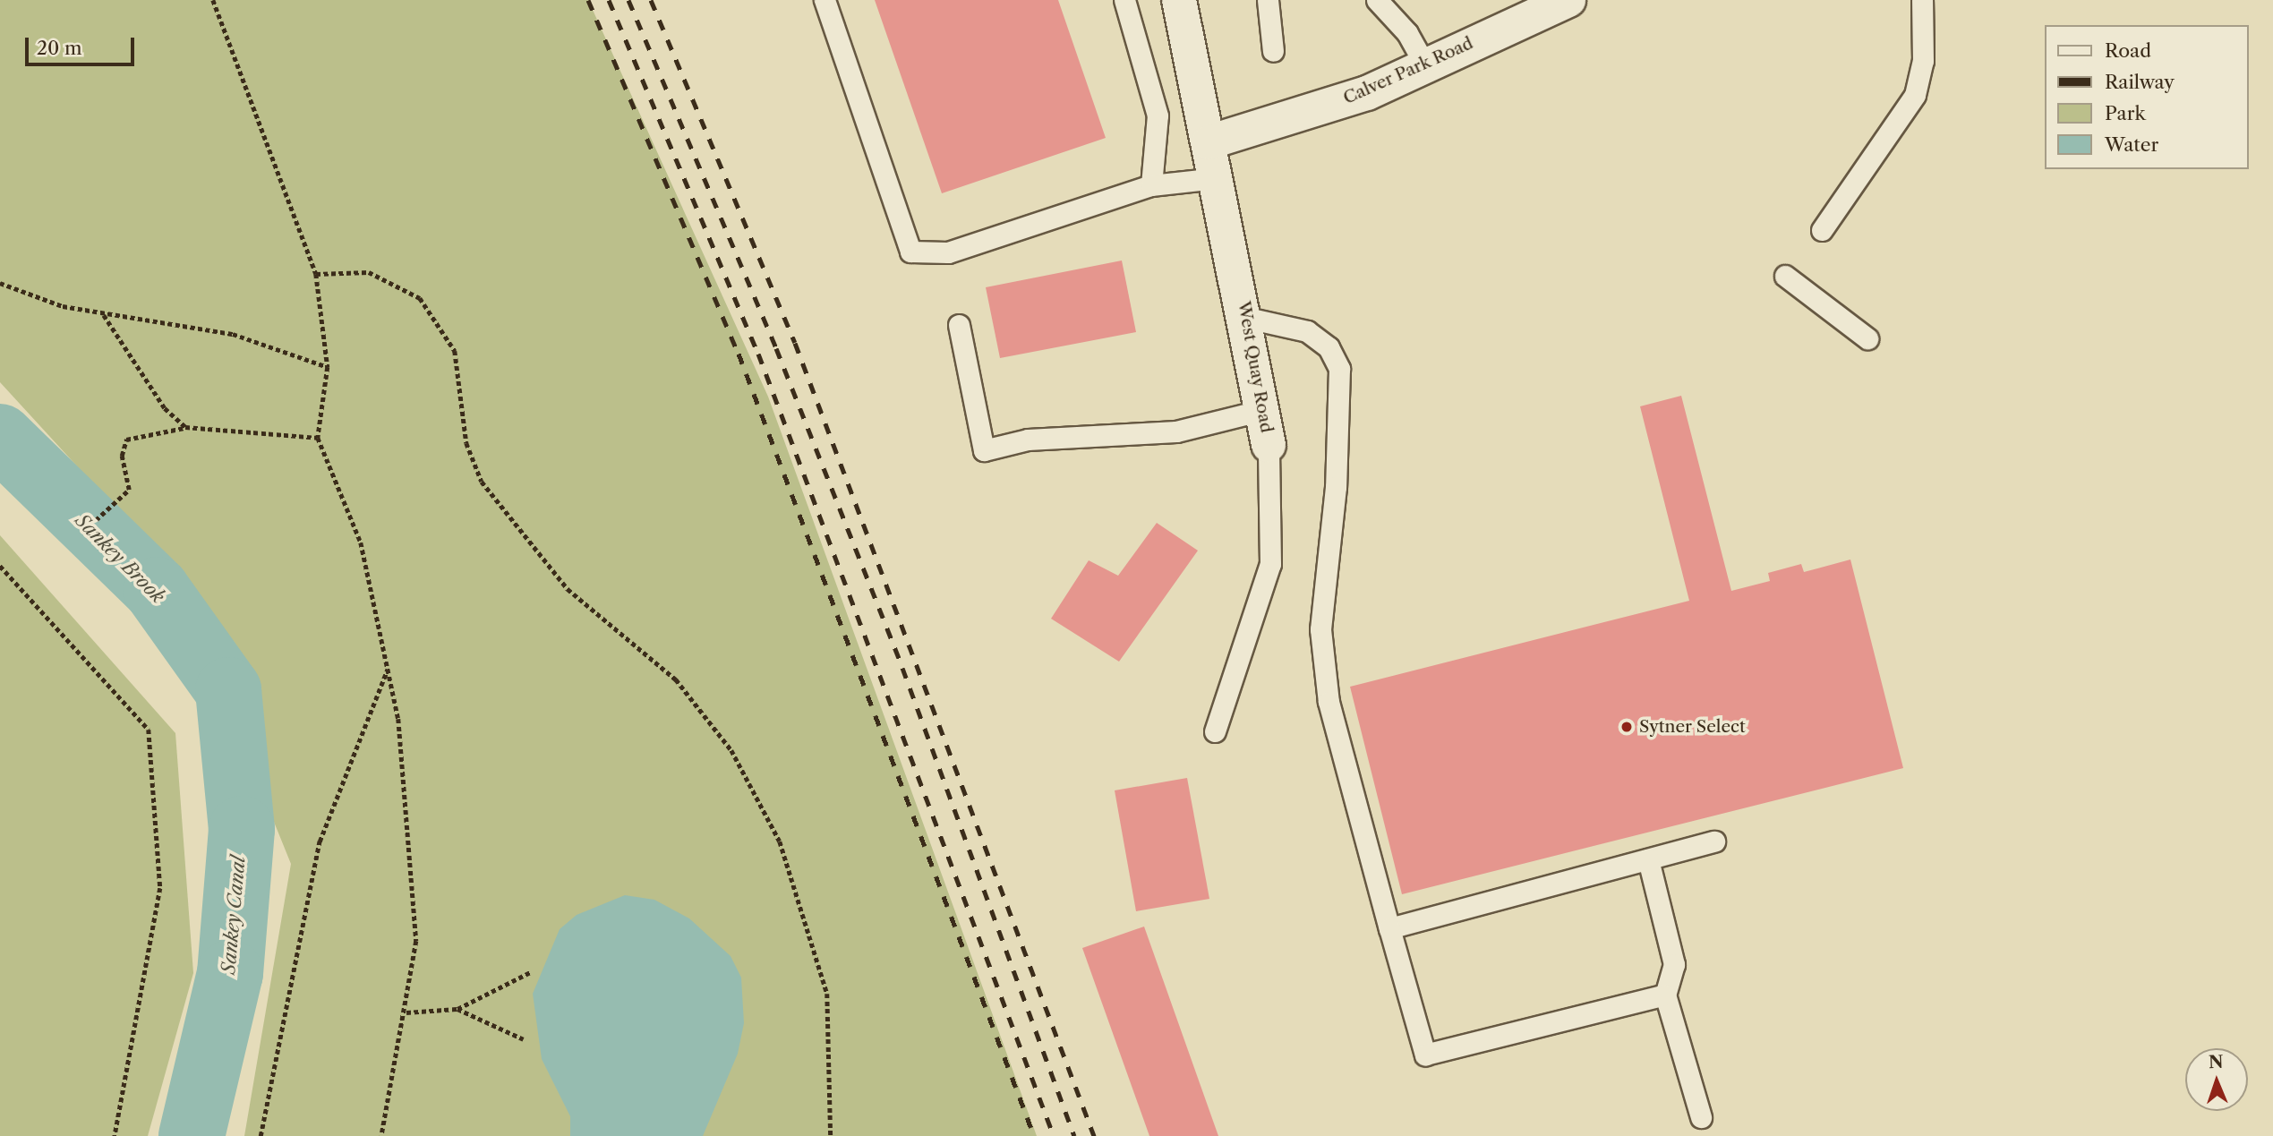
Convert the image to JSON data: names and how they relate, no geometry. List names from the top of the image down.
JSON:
{
  "streets": {
    "street": ["Calver Park Road", "West Quay Road"]
  },
  "crossings": [
    ["Calver Park Road", "West Quay Road"]
  ],
  "water": ["Sankey Brook", "Sankey Canal"],
  "places": ["Sytner Select"],
  "legend": [
    "Road",
    "Railway",
    "Park",
    "Water"
  ],
  "scale_bar": "20 m",
  "north": "top"
}
